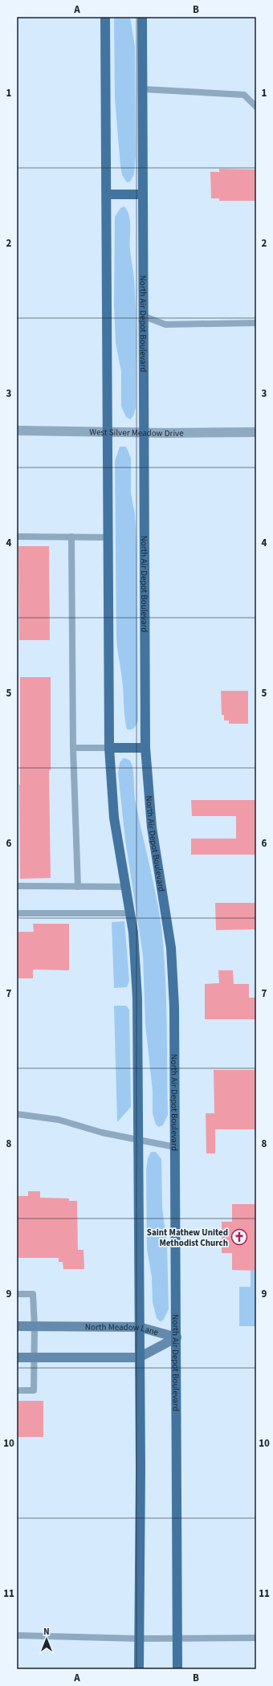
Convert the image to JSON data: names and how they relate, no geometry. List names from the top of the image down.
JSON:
{
  "streets": {
    "main road": ["North Air Depot Boulevard"],
    "street": ["West Silver Meadow Drive", "North Meadow Lane"]
  },
  "crossings": [
    ["North Air Depot Boulevard", "West Silver Meadow Drive"],
    ["North Air Depot Boulevard", "North Meadow Lane"]
  ],
  "places": {
    "church": ["Saint Mathew United Methodist Church"]
  },
  "north": "top",
  "grid": {
    "columns": ["A", "B"],
    "rows": [
      "1",
      "2",
      "3",
      "4",
      "5",
      "6",
      "7",
      "8",
      "9",
      "10",
      "11"
    ]
  }
}
